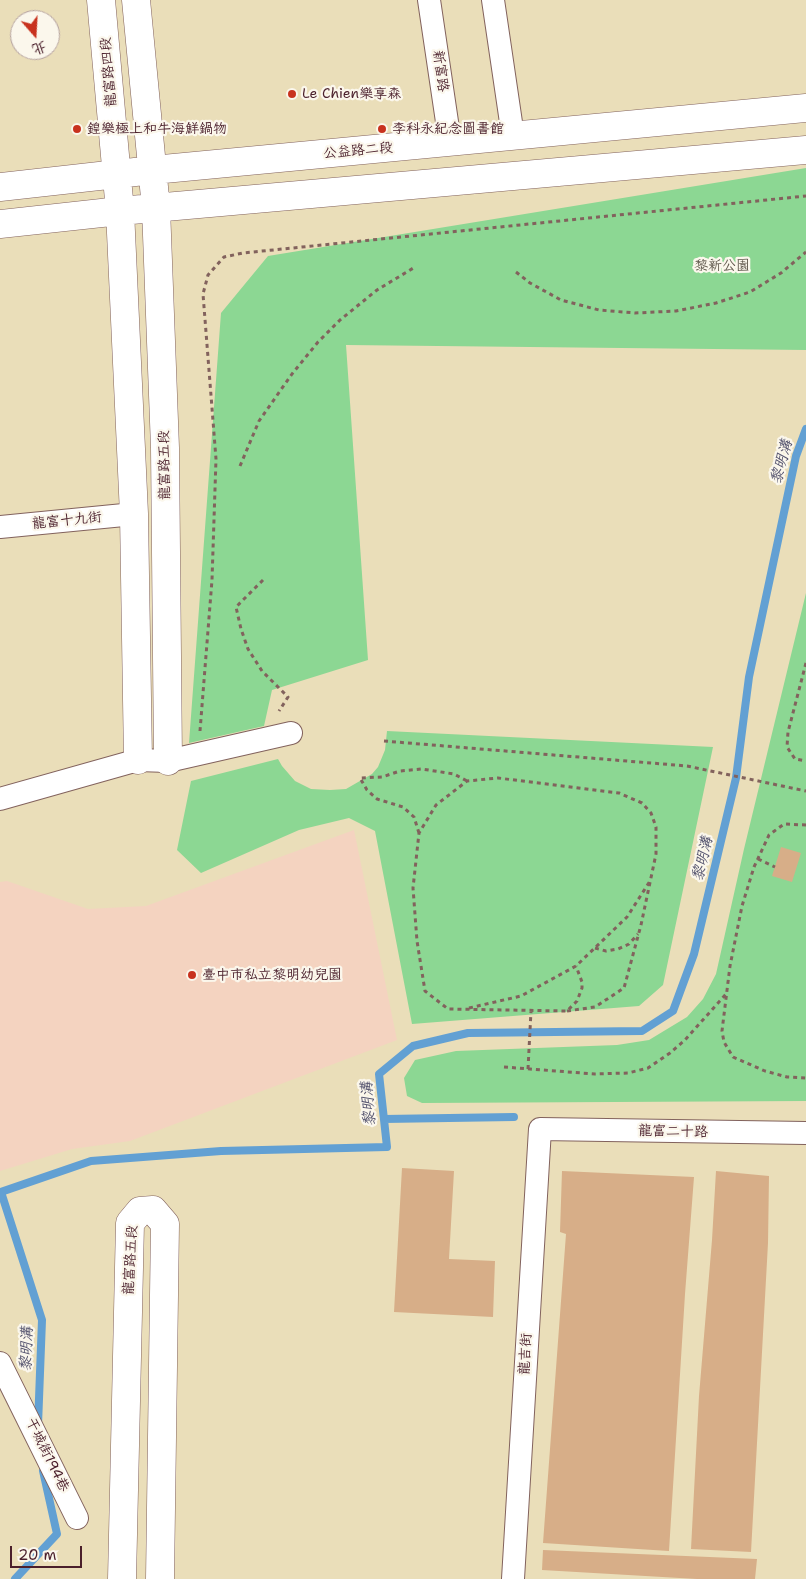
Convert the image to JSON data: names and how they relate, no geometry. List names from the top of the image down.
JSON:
{
  "streets": {
    "street": [
      "新富路",
      "龍富路四段",
      "公益路二段",
      "龍富路五段",
      "龍富十九街",
      "龍富二十路",
      "龍吉街",
      "干城街194巷"
    ]
  },
  "crossings": [
    ["新富路", "公益路二段"],
    ["龍富路四段", "公益路二段"],
    ["公益路二段", "龍富路五段"],
    ["龍富二十路", "龍吉街"]
  ],
  "water": ["黎明溝"],
  "parks": ["黎新公園"],
  "places": [
    "Le Chien樂享森",
    "鍠樂極上和牛海鮮鍋物",
    "李科永紀念圖書館",
    "臺中市私立黎明幼兒園"
  ],
  "scale_bar": "20 m",
  "north": "bottom"
}
